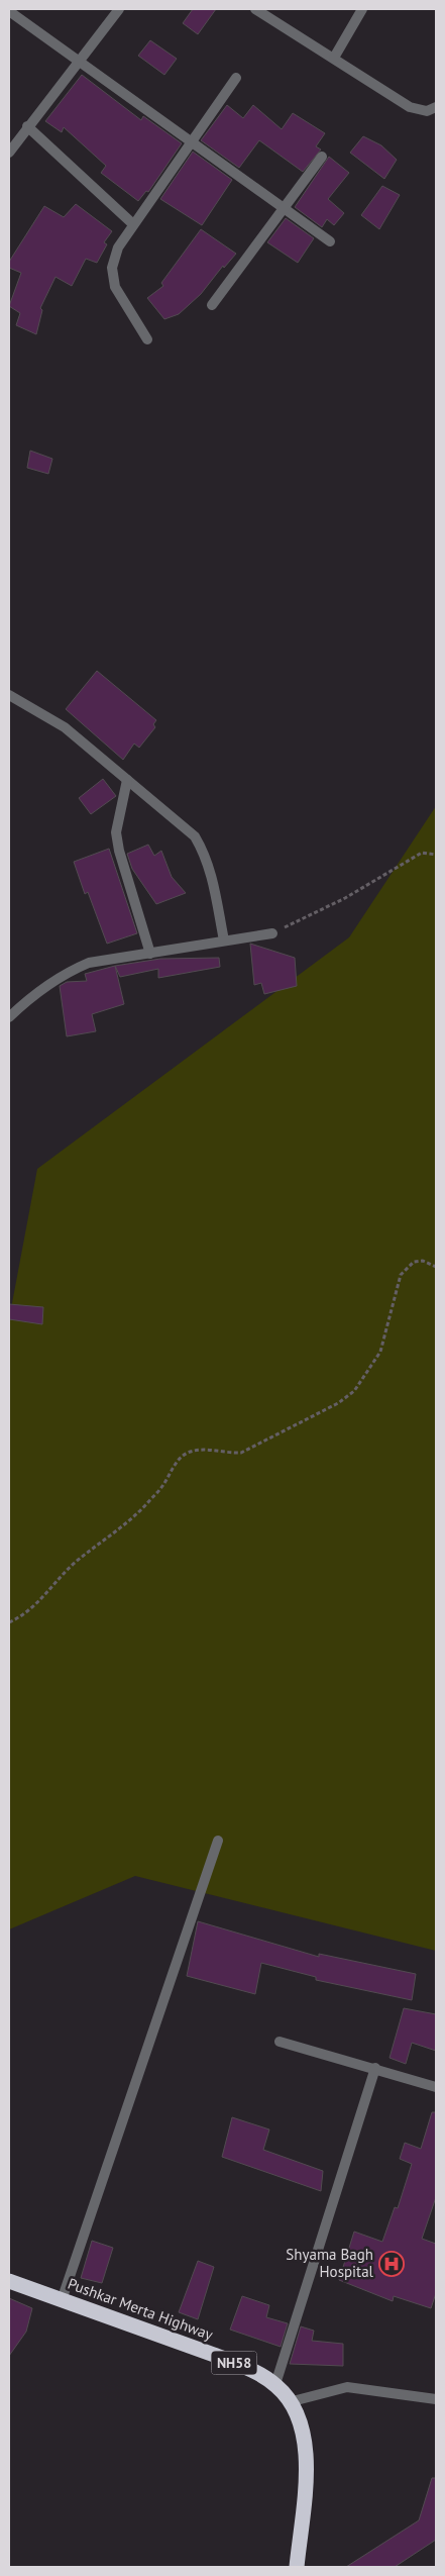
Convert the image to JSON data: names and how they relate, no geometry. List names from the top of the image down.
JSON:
{
  "streets": {
    "highway": ["Pushkar Merta Highway", "NH58"]
  },
  "places": {
    "hospital": ["Shyama Bagh Hospital"]
  }
}
